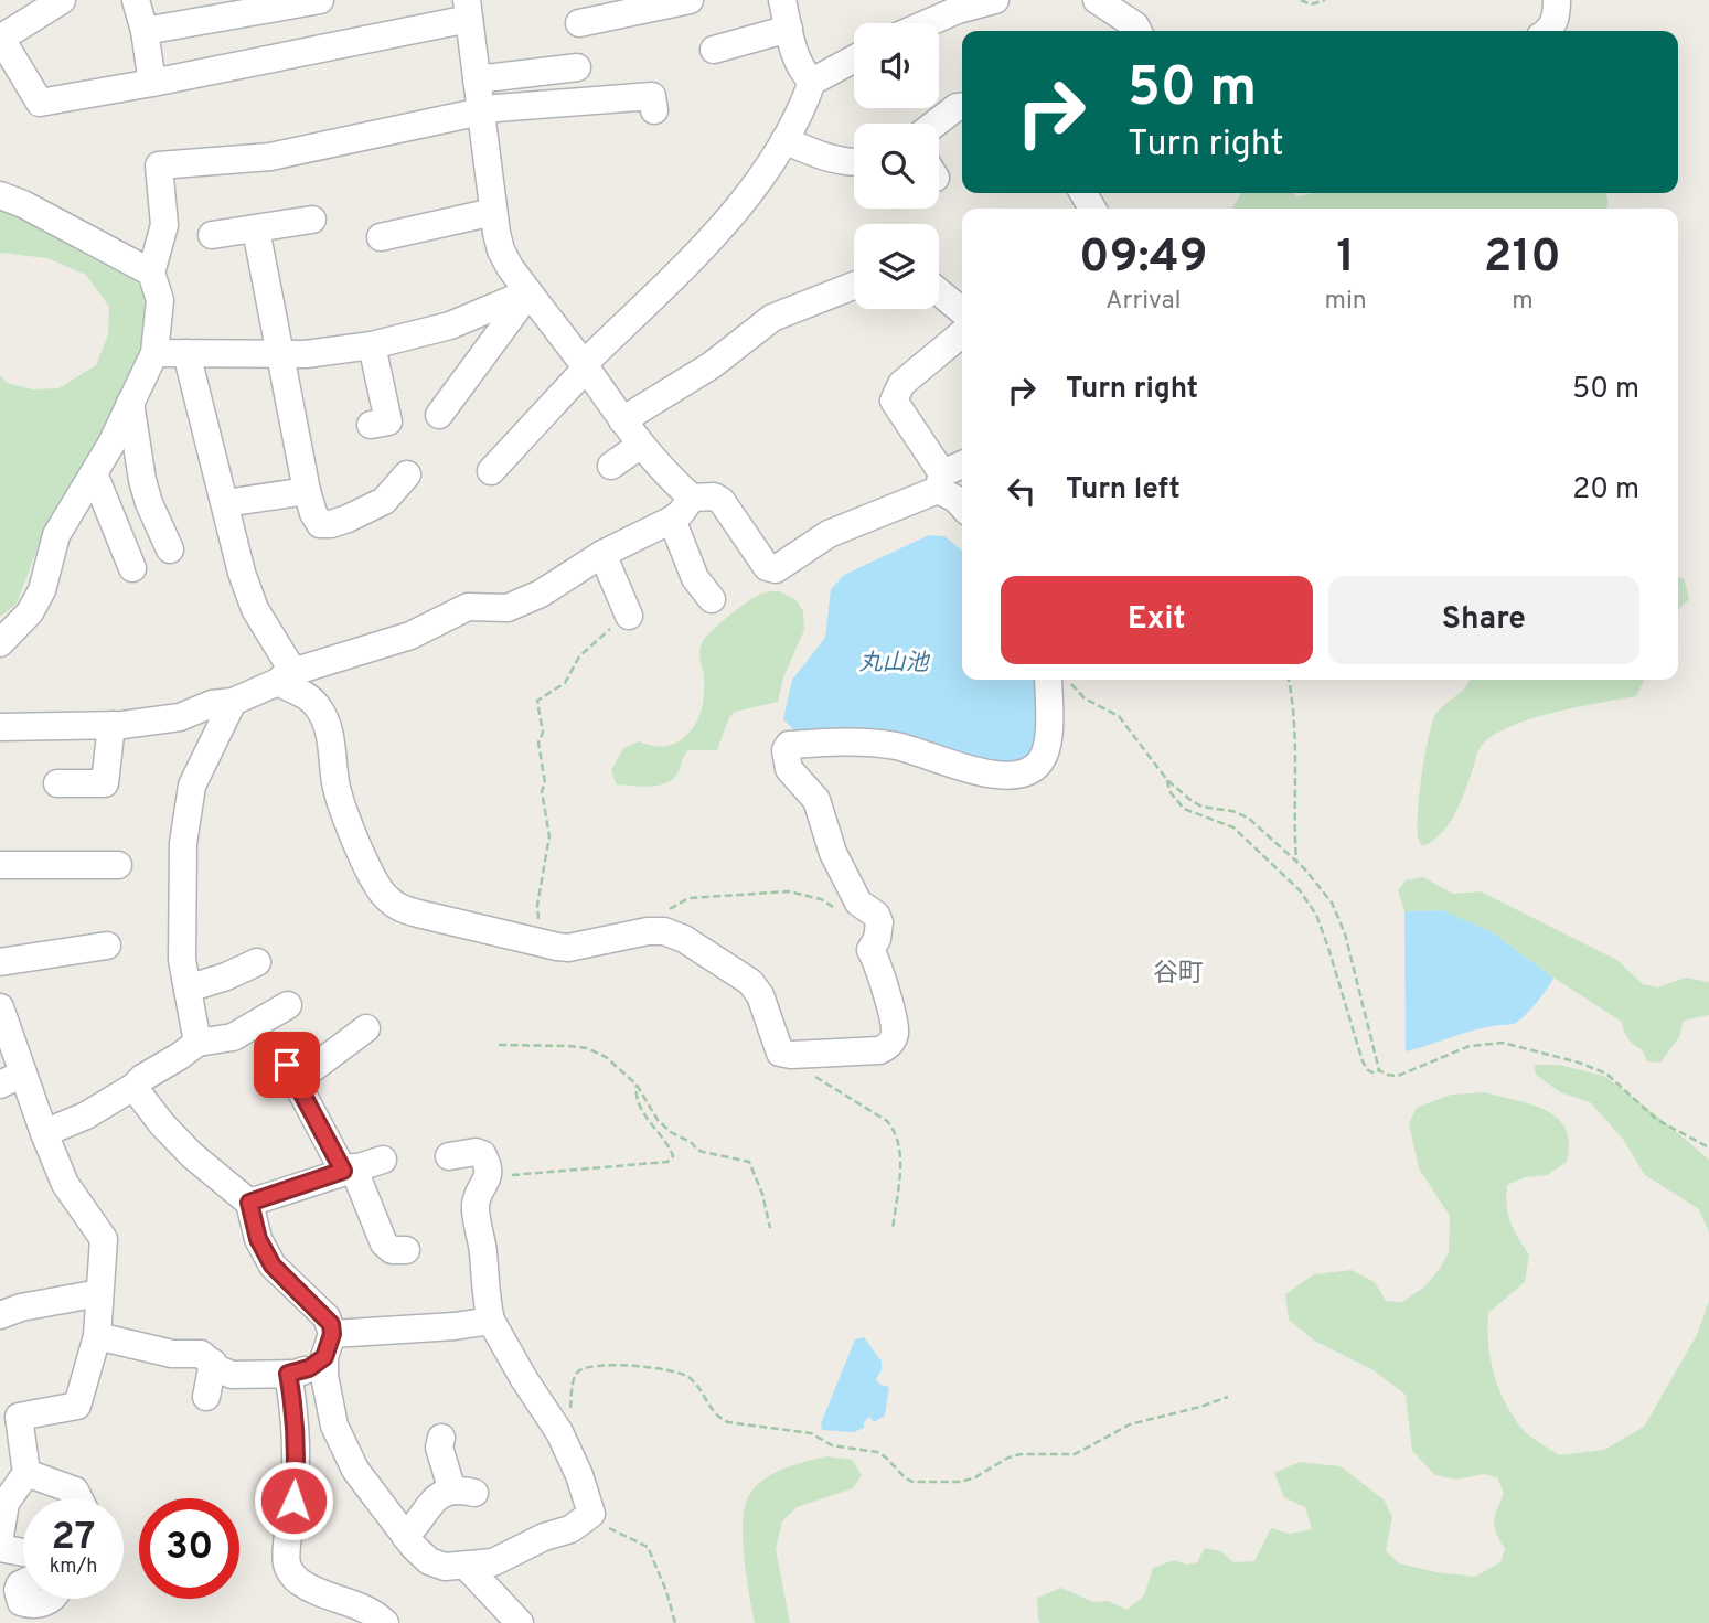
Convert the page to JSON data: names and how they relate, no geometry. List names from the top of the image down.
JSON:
{
  "districts": ["谷町"],
  "water": ["丸山池"],
  "page": {
    "turn": ["50 m", "Turn right"],
    "eta": [
      "09:49",
      "Arrival",
      "1",
      "min",
      "210",
      "m"
    ],
    "list": [
      {
        "name": "Turn right",
        "value": "50 m"
      },
      {
        "name": "Turn left",
        "value": "20 m"
      }
    ],
    "buttons": ["Exit", "Share"],
    "speed": "27 km/h",
    "limit": "30"
  }
}
